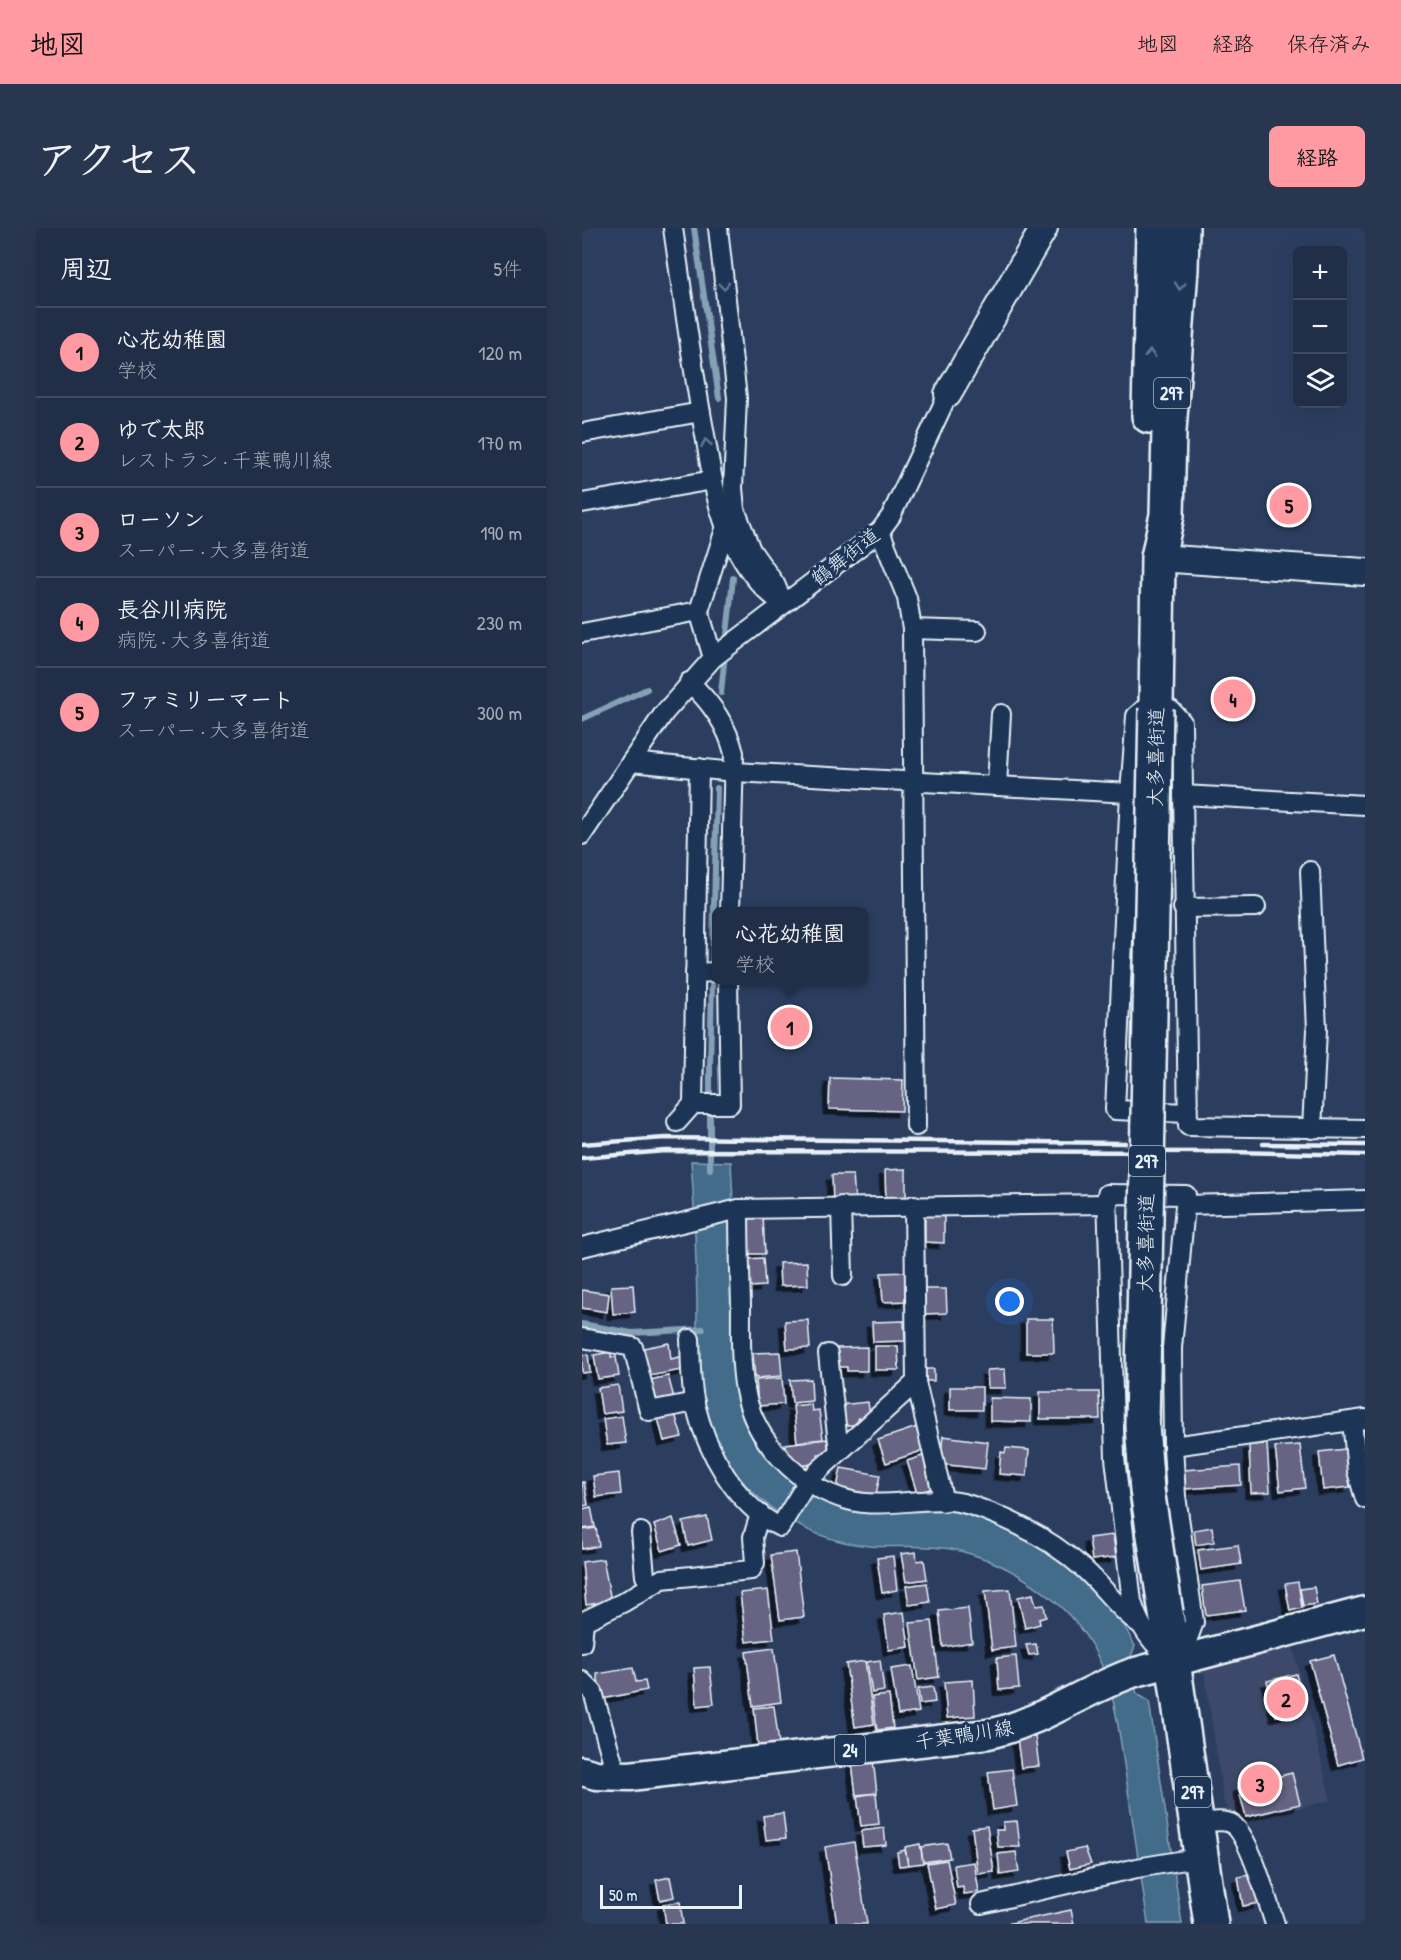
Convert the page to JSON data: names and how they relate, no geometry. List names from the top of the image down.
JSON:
{
  "streets": {
    "highway": ["297", "大多喜街道"],
    "main road": ["千葉鴨川線", "24"],
    "street": ["鶴舞街道"]
  },
  "crossings": [
    ["大多喜街道", "千葉鴨川線"]
  ],
  "scale_bar": "50 m",
  "page": {
    "header": "地図",
    "nav": ["地図", "経路", "保存済み"],
    "title": "アクセス",
    "buttons": "経路",
    "heading": ["周辺", "5件"],
    "map_buttons": ["+", "−"],
    "list": [
      {
        "mark": "1",
        "name": "心花幼稚園",
        "note": "学校",
        "value": "120 m"
      },
      {
        "mark": "2",
        "name": "ゆで太郎",
        "note": "レストラン · 千葉鴨川線",
        "value": "170 m"
      },
      {
        "mark": "3",
        "name": "ローソン",
        "note": "スーパー · 大多喜街道",
        "value": "190 m"
      },
      {
        "mark": "4",
        "name": "長谷川病院",
        "note": "病院 · 大多喜街道",
        "value": "230 m"
      },
      {
        "mark": "5",
        "name": "ファミリーマート",
        "note": "スーパー · 大多喜街道",
        "value": "300 m"
      }
    ],
    "pins": [
      "5",
      "4",
      "1",
      "2",
      "3"
    ],
    "popup": ["心花幼稚園", "学校"],
    "scale": "50 m"
  }
}
